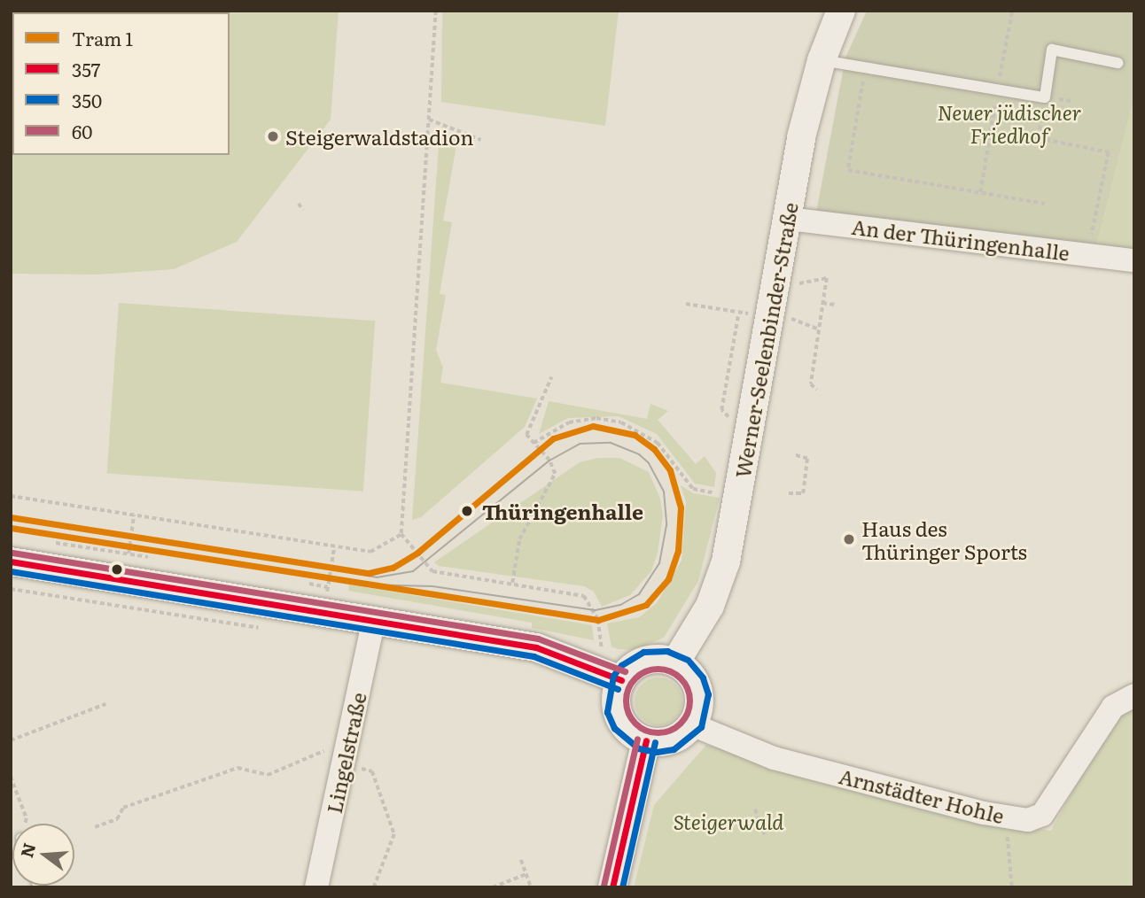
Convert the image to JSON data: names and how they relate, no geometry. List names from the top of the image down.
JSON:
{
  "streets": {
    "street": [
      "An der Thüringenhalle",
      "Werner-Seelenbinder-Straße",
      "Lingelstraße",
      "Arnstädter Hohle"
    ]
  },
  "crossings": [
    ["An der Thüringenhalle", "Werner-Seelenbinder-Straße"],
    ["Werner-Seelenbinder-Straße", "Arnstädter Hohle"]
  ],
  "parks": ["Neuer jüdischer Friedhof", "Steigerwald"],
  "places": ["Steigerwaldstadion", "Thüringenhalle", "Haus des Thüringer Sports"],
  "lines": [
    "tram line 1",
    "transit line 60",
    "transit line 357",
    "transit line 350"
  ],
  "legend": [
    "Tram 1",
    "357",
    "350",
    "60"
  ],
  "north": "left"
}
